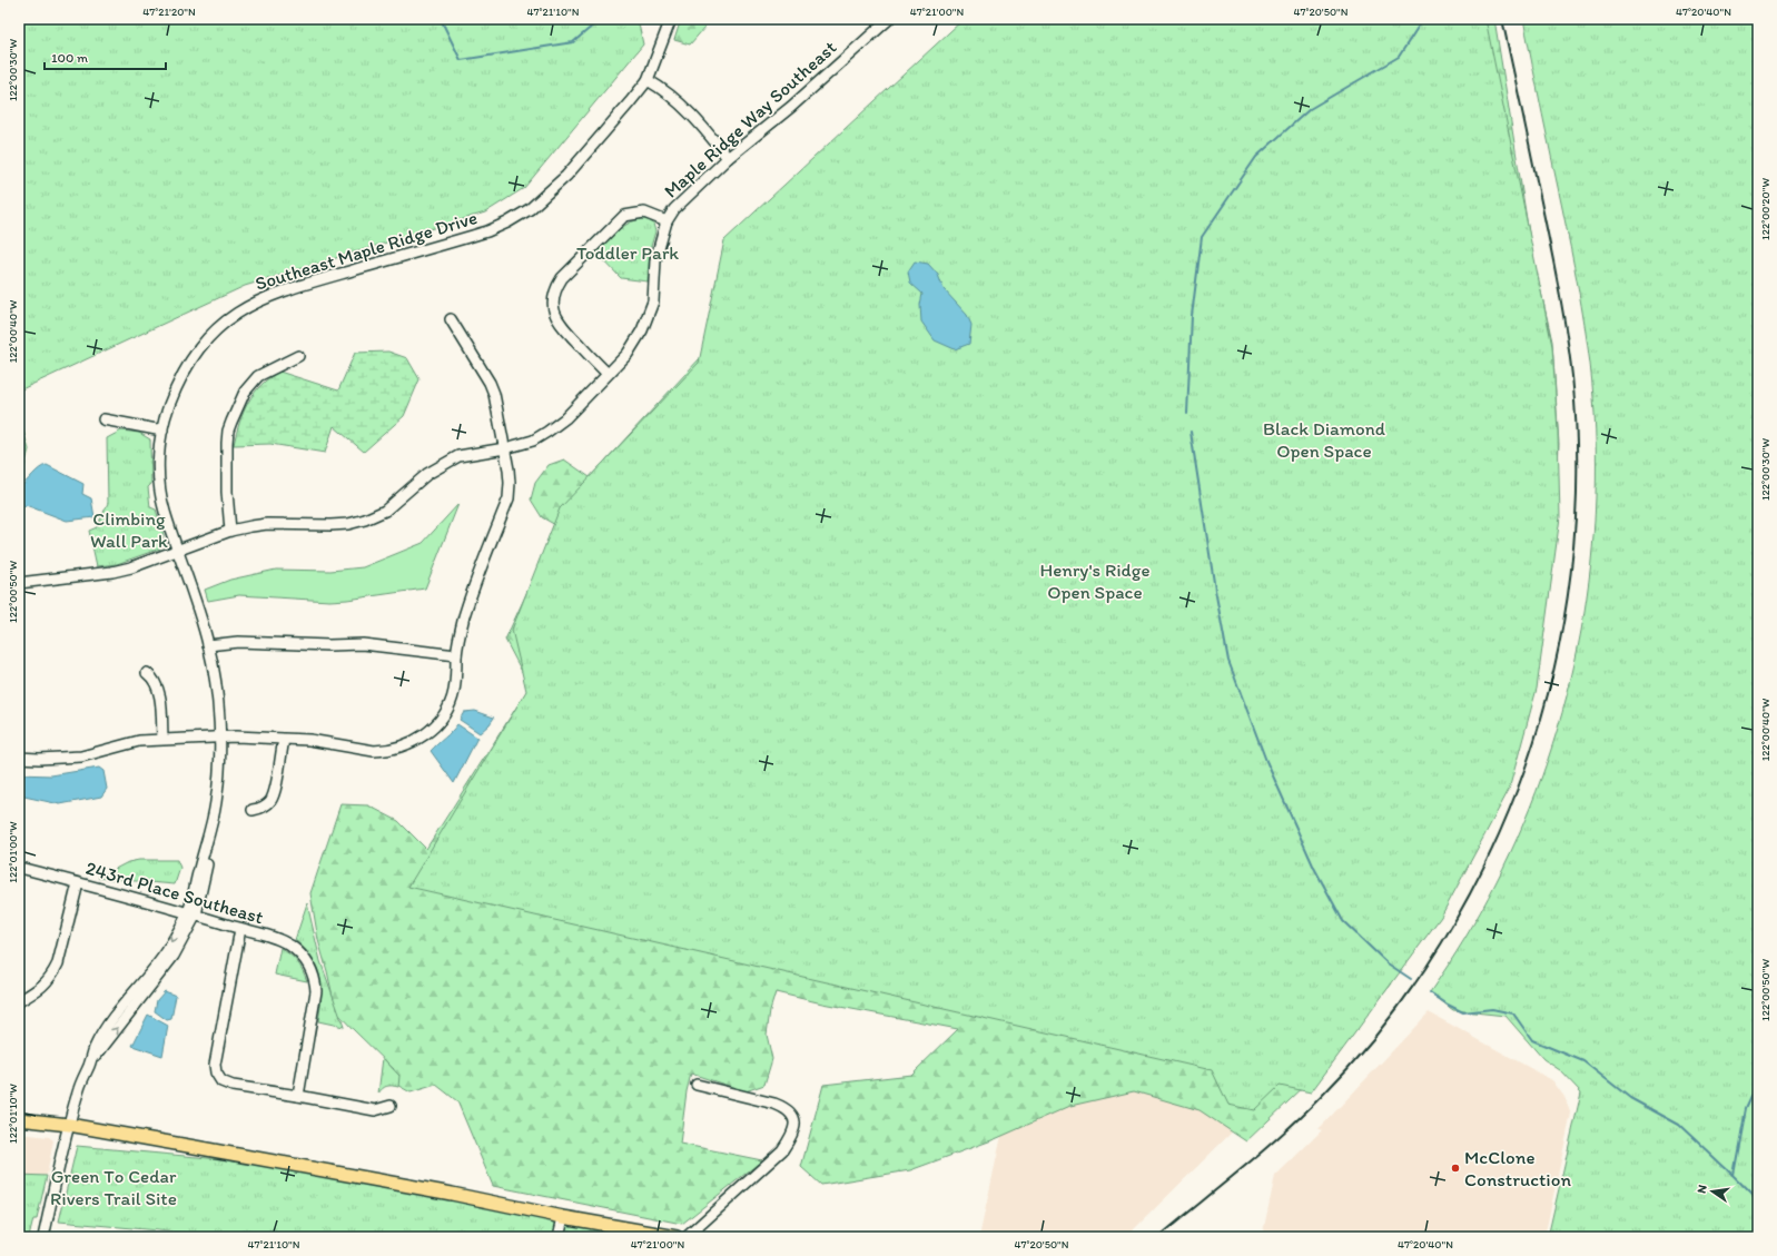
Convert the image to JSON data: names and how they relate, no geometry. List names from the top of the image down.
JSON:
{
  "streets": {
    "street": ["Maple Ridge Way Southeast", "Southeast Maple Ridge Drive", "243rd Place Southeast"]
  },
  "crossings": [
    ["Maple Ridge Way Southeast", "Southeast Maple Ridge Drive"],
    ["Southeast Maple Ridge Drive", "243rd Place Southeast"]
  ],
  "parks": [
    "Toddler Park",
    "Black Diamond Open Space",
    "Climbing Wall Park",
    "Henry's Ridge Open Space",
    "Green To Cedar Rivers Trail Site"
  ],
  "places": ["McClone Construction"],
  "scale_bar": "100 m",
  "north": "left",
  "coordinates": [
    "47°21'20\"N",
    "47°21'10\"N",
    "47°21'00\"N",
    "47°20'50\"N",
    "47°20'40\"N",
    "122°00'30\"W",
    "122°00'20\"W",
    "122°00'40\"W",
    "122°00'50\"W",
    "122°01'00\"W",
    "122°01'10\"W"
  ]
}
